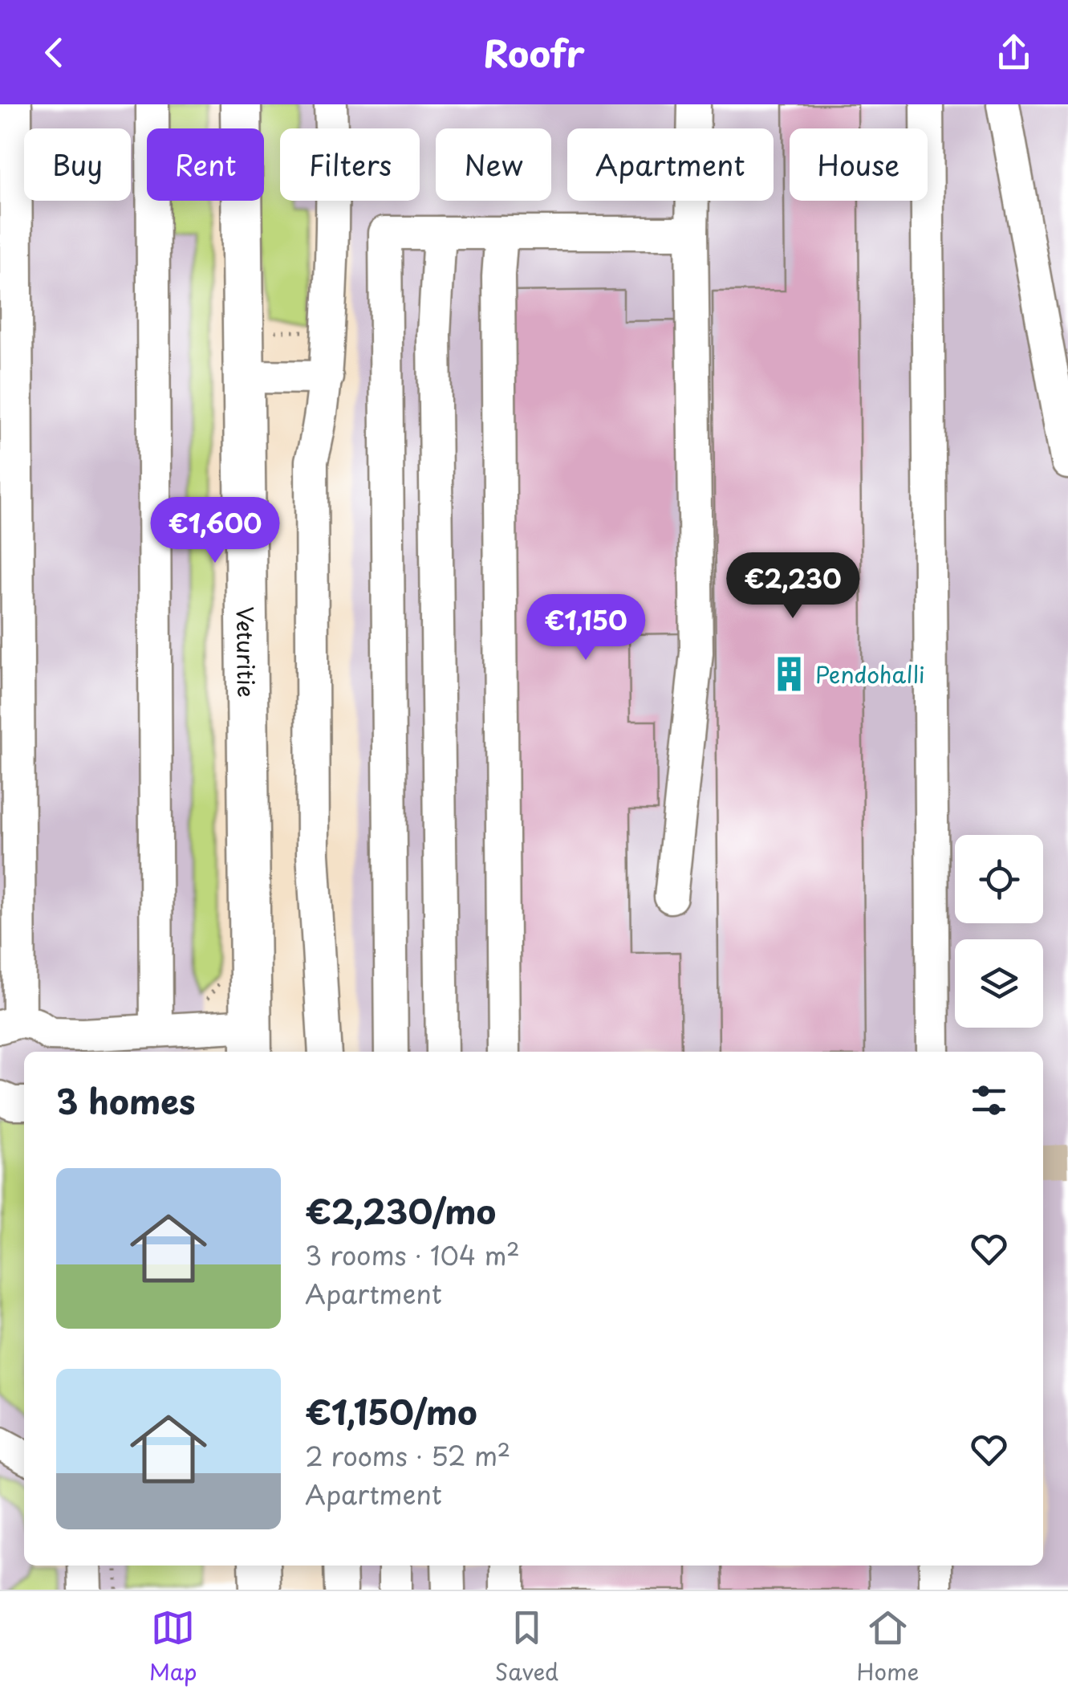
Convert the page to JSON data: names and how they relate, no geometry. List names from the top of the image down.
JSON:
{
  "streets": {
    "main road": ["Veturitie"]
  },
  "places": {
    "building": ["Pendohalli"]
  },
  "page": {
    "header": "Roofr",
    "chip": [
      "Buy",
      "Rent",
      "Filters",
      "New",
      "Apartment",
      "House"
    ],
    "price": ["€1,600", "€2,230", "€1,150"],
    "heading": "3 homes",
    "list": [
      {
        "name": "€2,230/mo",
        "note": "3 rooms · 104 m² · Apartment"
      },
      {
        "name": "€1,150/mo",
        "note": "2 rooms · 52 m² · Apartment"
      }
    ],
    "tabs": ["Map", "Saved", "Home"]
  }
}
